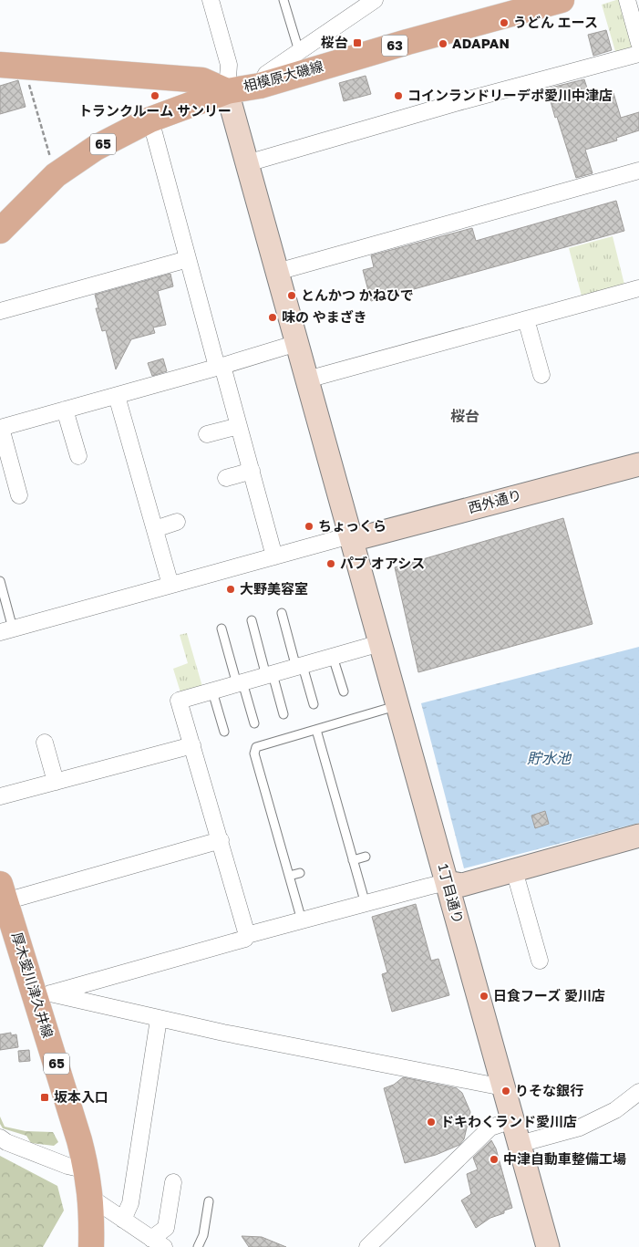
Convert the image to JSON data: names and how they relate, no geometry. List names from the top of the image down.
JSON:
{
  "streets": {
    "main road": [
      "63",
      "相模原大磯線",
      "65",
      "厚木愛川津久井線"
    ],
    "street": ["西外通り", "1丁目通り"]
  },
  "crossings": [
    ["相模原大磯線", "65"],
    ["相模原大磯線", "1丁目通り"],
    ["65", "1丁目通り"],
    ["西外通り", "1丁目通り"]
  ],
  "districts": ["桜台"],
  "water": ["貯水池"],
  "places": {
    "other": [
      "うどん エース",
      "ADAPAN",
      "トランクルーム サンリー",
      "コインランドリーデポ愛川中津店",
      "とんかつ かねひで",
      "味の やまざき",
      "ちょっくら",
      "パブ オアシス",
      "大野美容室",
      "日食フーズ 愛川店",
      "りそな銀行",
      "ドキわくランド愛川店",
      "中津自動車整備工場"
    ],
    "transit": ["桜台", "坂本入口"]
  }
}
